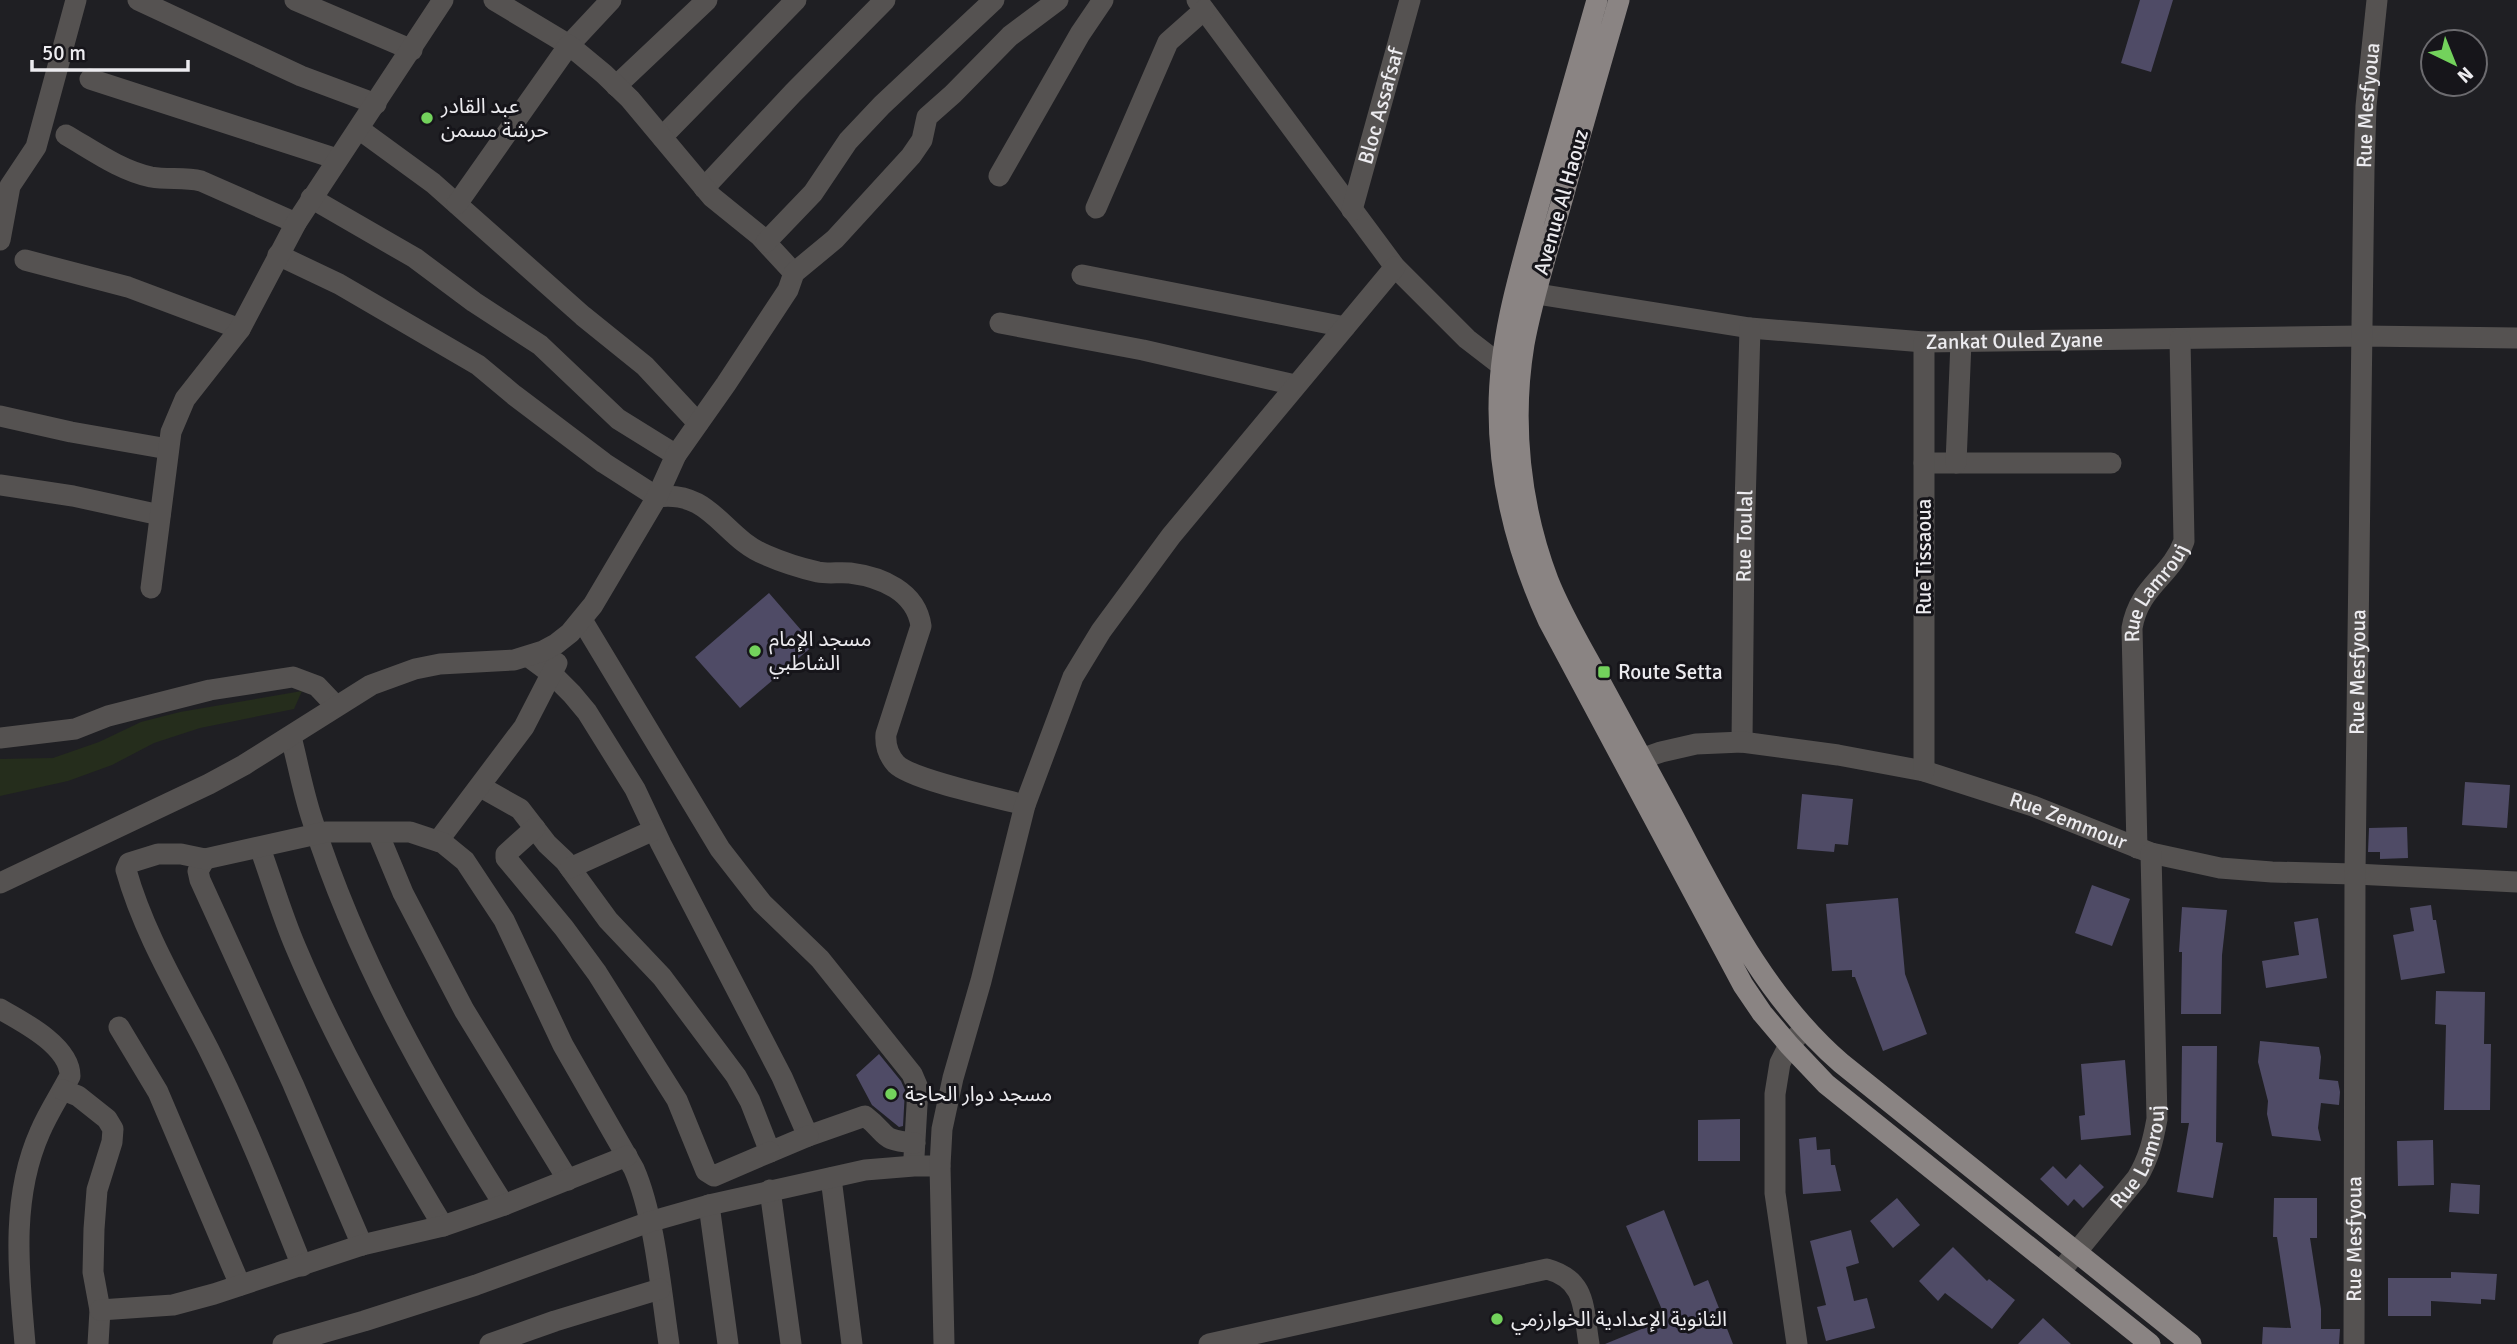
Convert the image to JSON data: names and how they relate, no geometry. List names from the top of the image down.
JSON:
{
  "streets": {
    "main road": ["Avenue Al Haouz"],
    "street": [
      "Bloc Assafsaf",
      "Rue Mesfyoua",
      "Zankat Ouled Zyane",
      "Rue Toulal",
      "Rue Tissaoua",
      "Rue Lamrouj",
      "Rue Zemmour"
    ]
  },
  "crossings": [
    ["Rue Mesfyoua", "Zankat Ouled Zyane"],
    ["Rue Mesfyoua", "Rue Zemmour"],
    ["Avenue Al Haouz", "Zankat Ouled Zyane"],
    ["Zankat Ouled Zyane", "Rue Toulal"],
    ["Zankat Ouled Zyane", "Rue Tissaoua"],
    ["Zankat Ouled Zyane", "Rue Lamrouj"],
    ["Rue Toulal", "Rue Zemmour"],
    ["Rue Tissaoua", "Rue Zemmour"],
    ["Rue Lamrouj", "Rue Zemmour"]
  ],
  "places": {
    "other": [
      "عبد القادر حرشة مسمن",
      "مسجد الإمام الشاطبي",
      "مسجد دوار الحاجة",
      "الثانوية الإعدادية الخوارزمي"
    ],
    "transit": ["Route Setta"]
  },
  "scale_bar": "50 m",
  "north": "bottom right"
}
